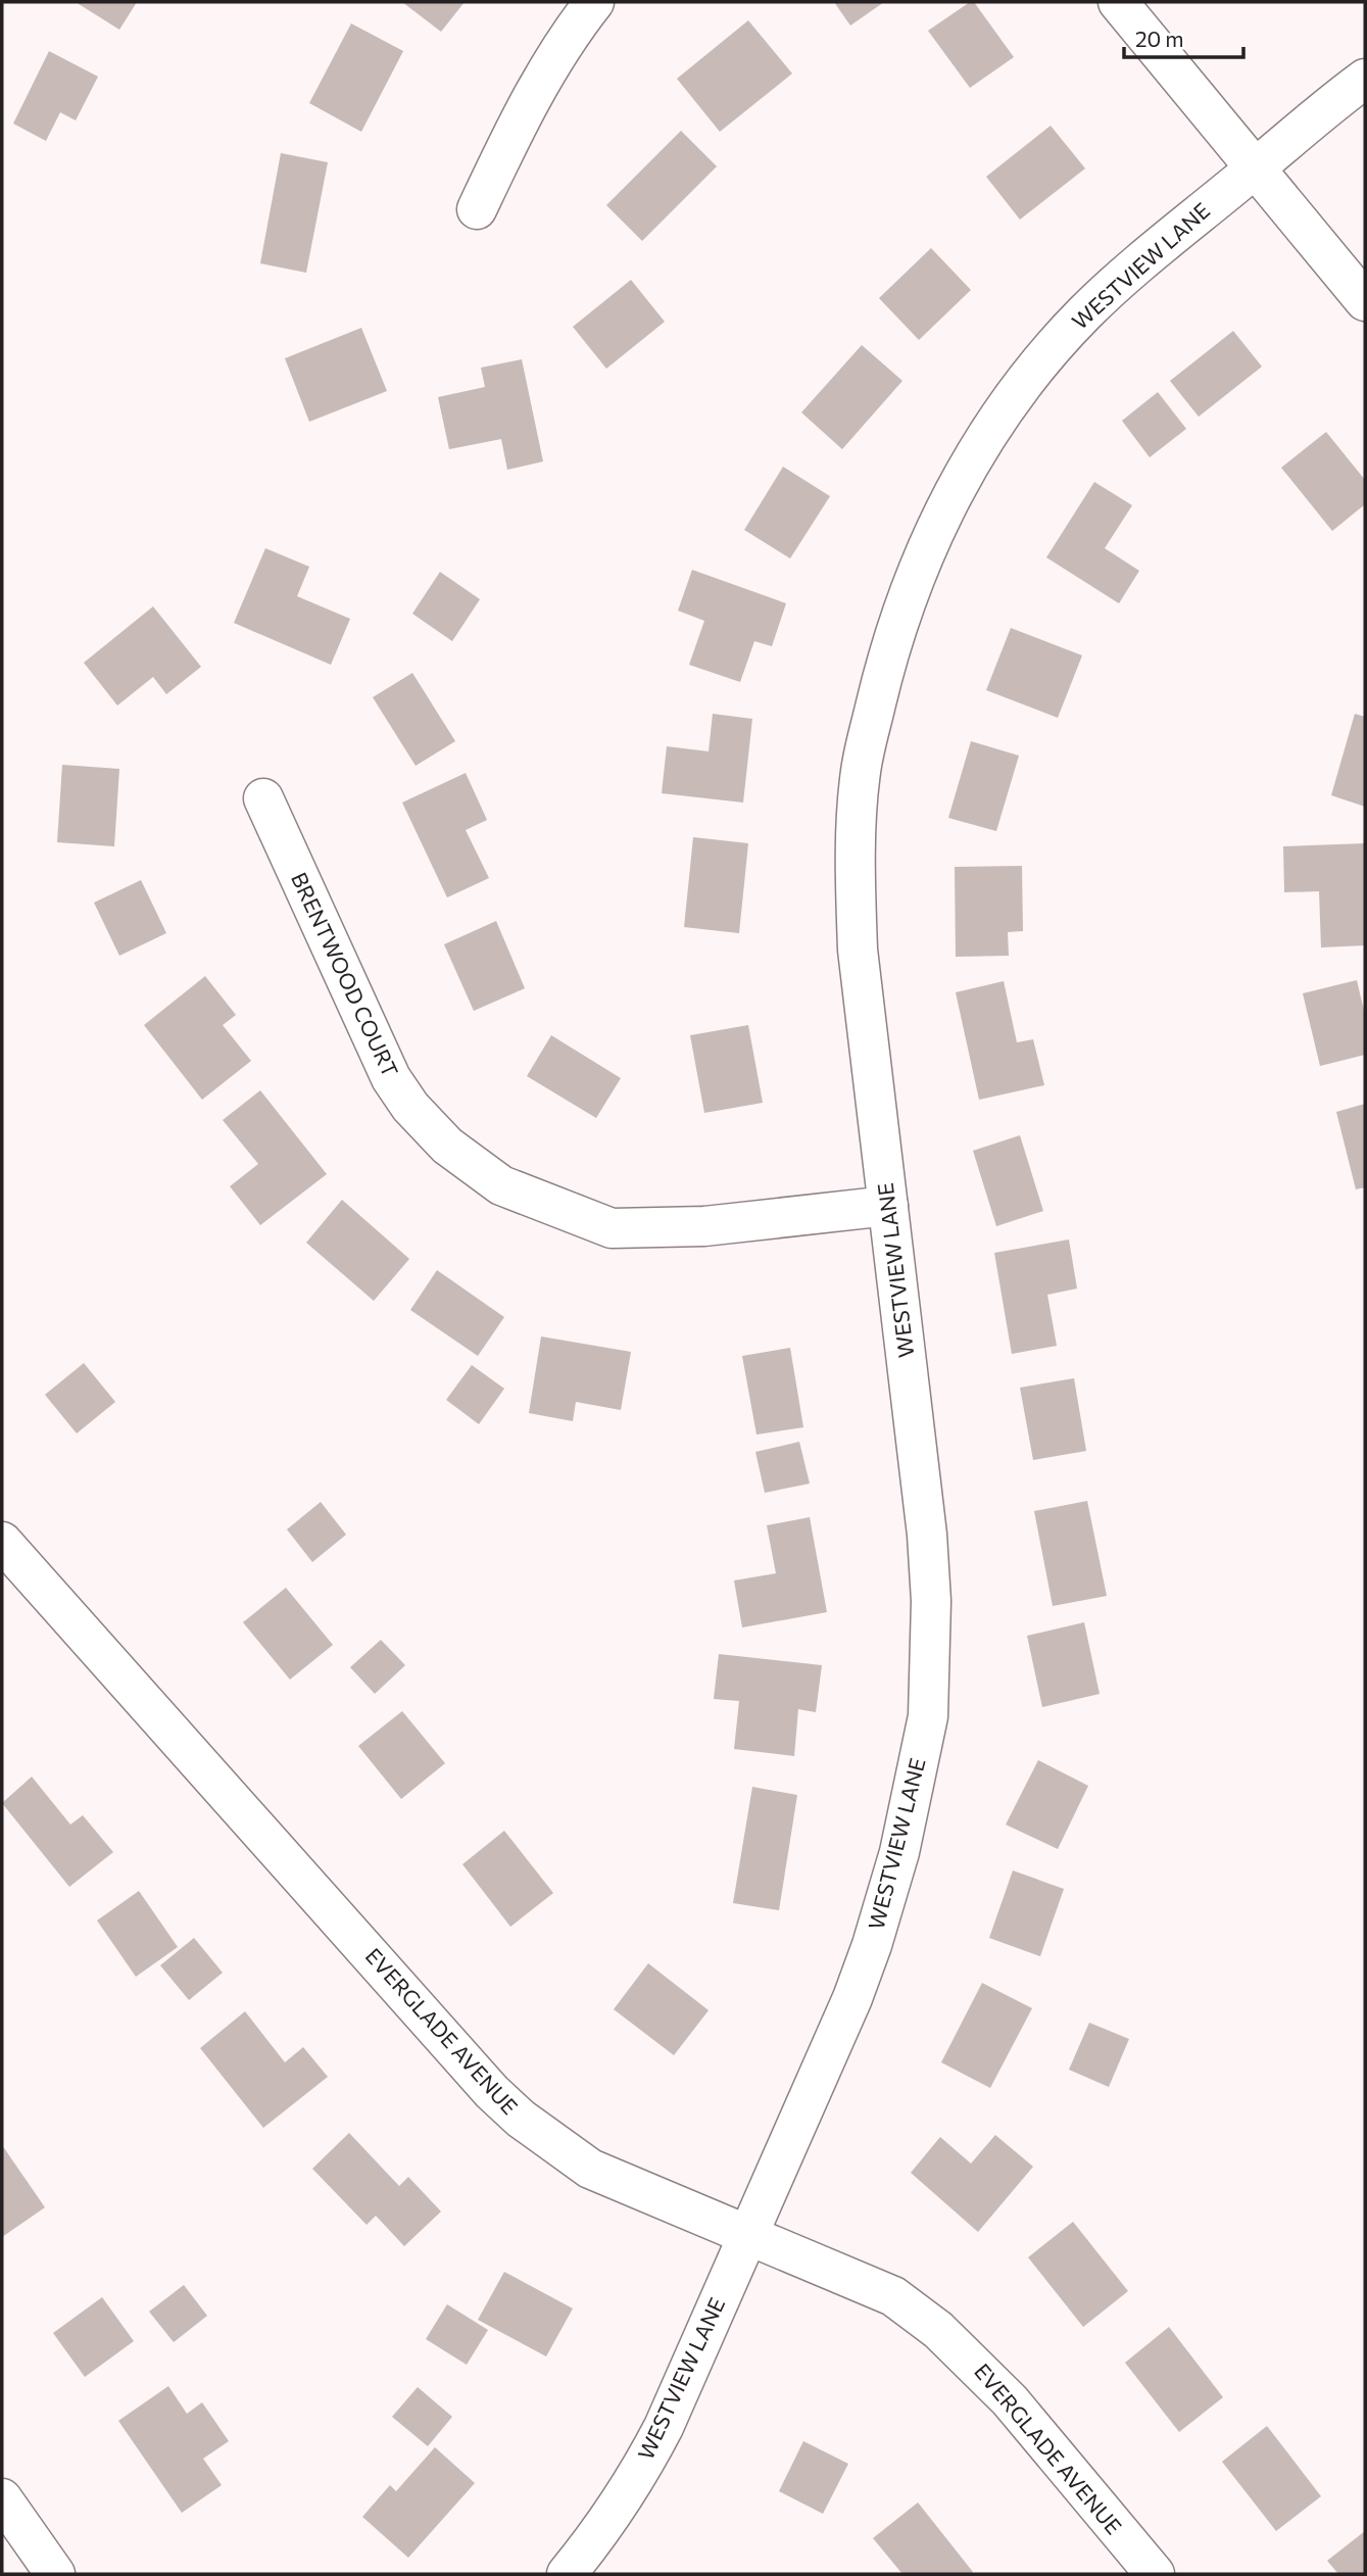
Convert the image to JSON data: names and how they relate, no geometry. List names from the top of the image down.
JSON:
{
  "streets": {
    "street": ["WESTVIEW LANE", "BRENTWOOD COURT", "EVERGLADE AVENUE"]
  },
  "crossings": [
    ["WESTVIEW LANE", "BRENTWOOD COURT"],
    ["WESTVIEW LANE", "EVERGLADE AVENUE"]
  ],
  "scale_bar": "20 m"
}
